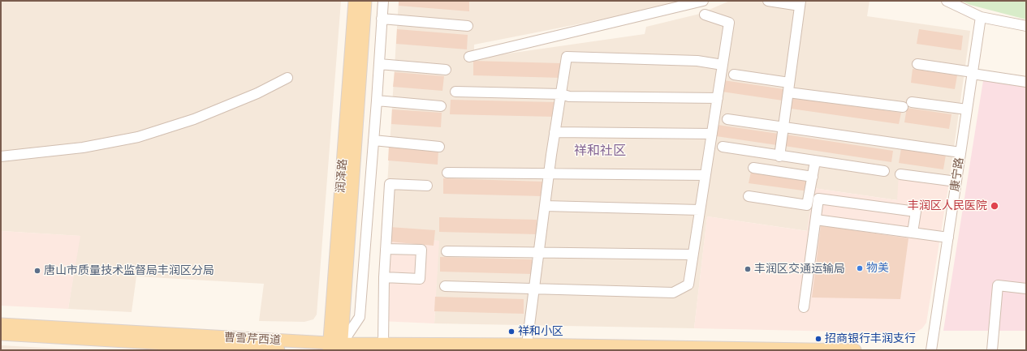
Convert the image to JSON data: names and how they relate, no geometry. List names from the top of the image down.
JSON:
{
  "streets": {
    "main road": ["润泽路", "曹雪芹西道"],
    "street": ["康宁路"]
  },
  "crossings": [
    ["润泽路", "曹雪芹西道"]
  ],
  "districts": ["祥和社区"],
  "places": [
    "丰润区人民医院",
    "物美",
    "丰润区交通运输局",
    "唐山市质量技术监督局丰润区分局",
    "祥和小区",
    "招商银行丰润支行"
  ]
}
